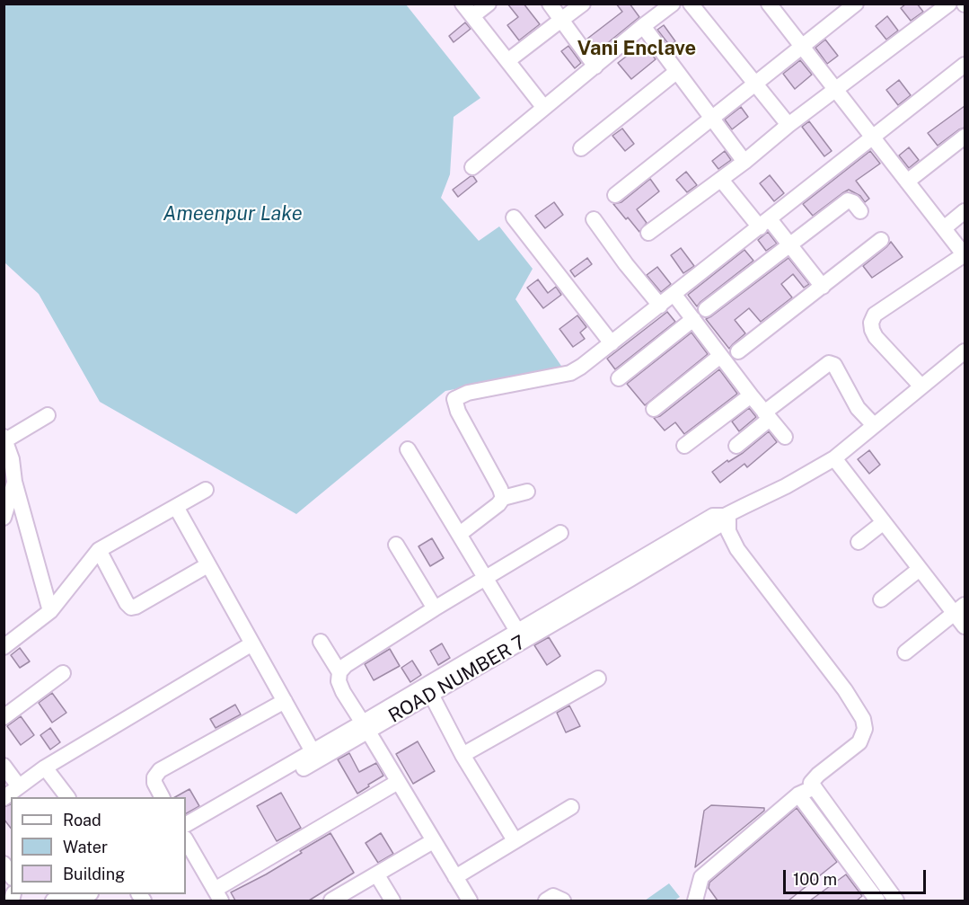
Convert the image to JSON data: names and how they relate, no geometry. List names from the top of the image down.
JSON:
{
  "streets": {
    "street": ["ROAD NUMBER 7"]
  },
  "districts": ["Vani Enclave"],
  "water": ["Ameenpur Lake"],
  "legend": ["Road", "Water", "Building"],
  "scale_bar": "100 m"
}
